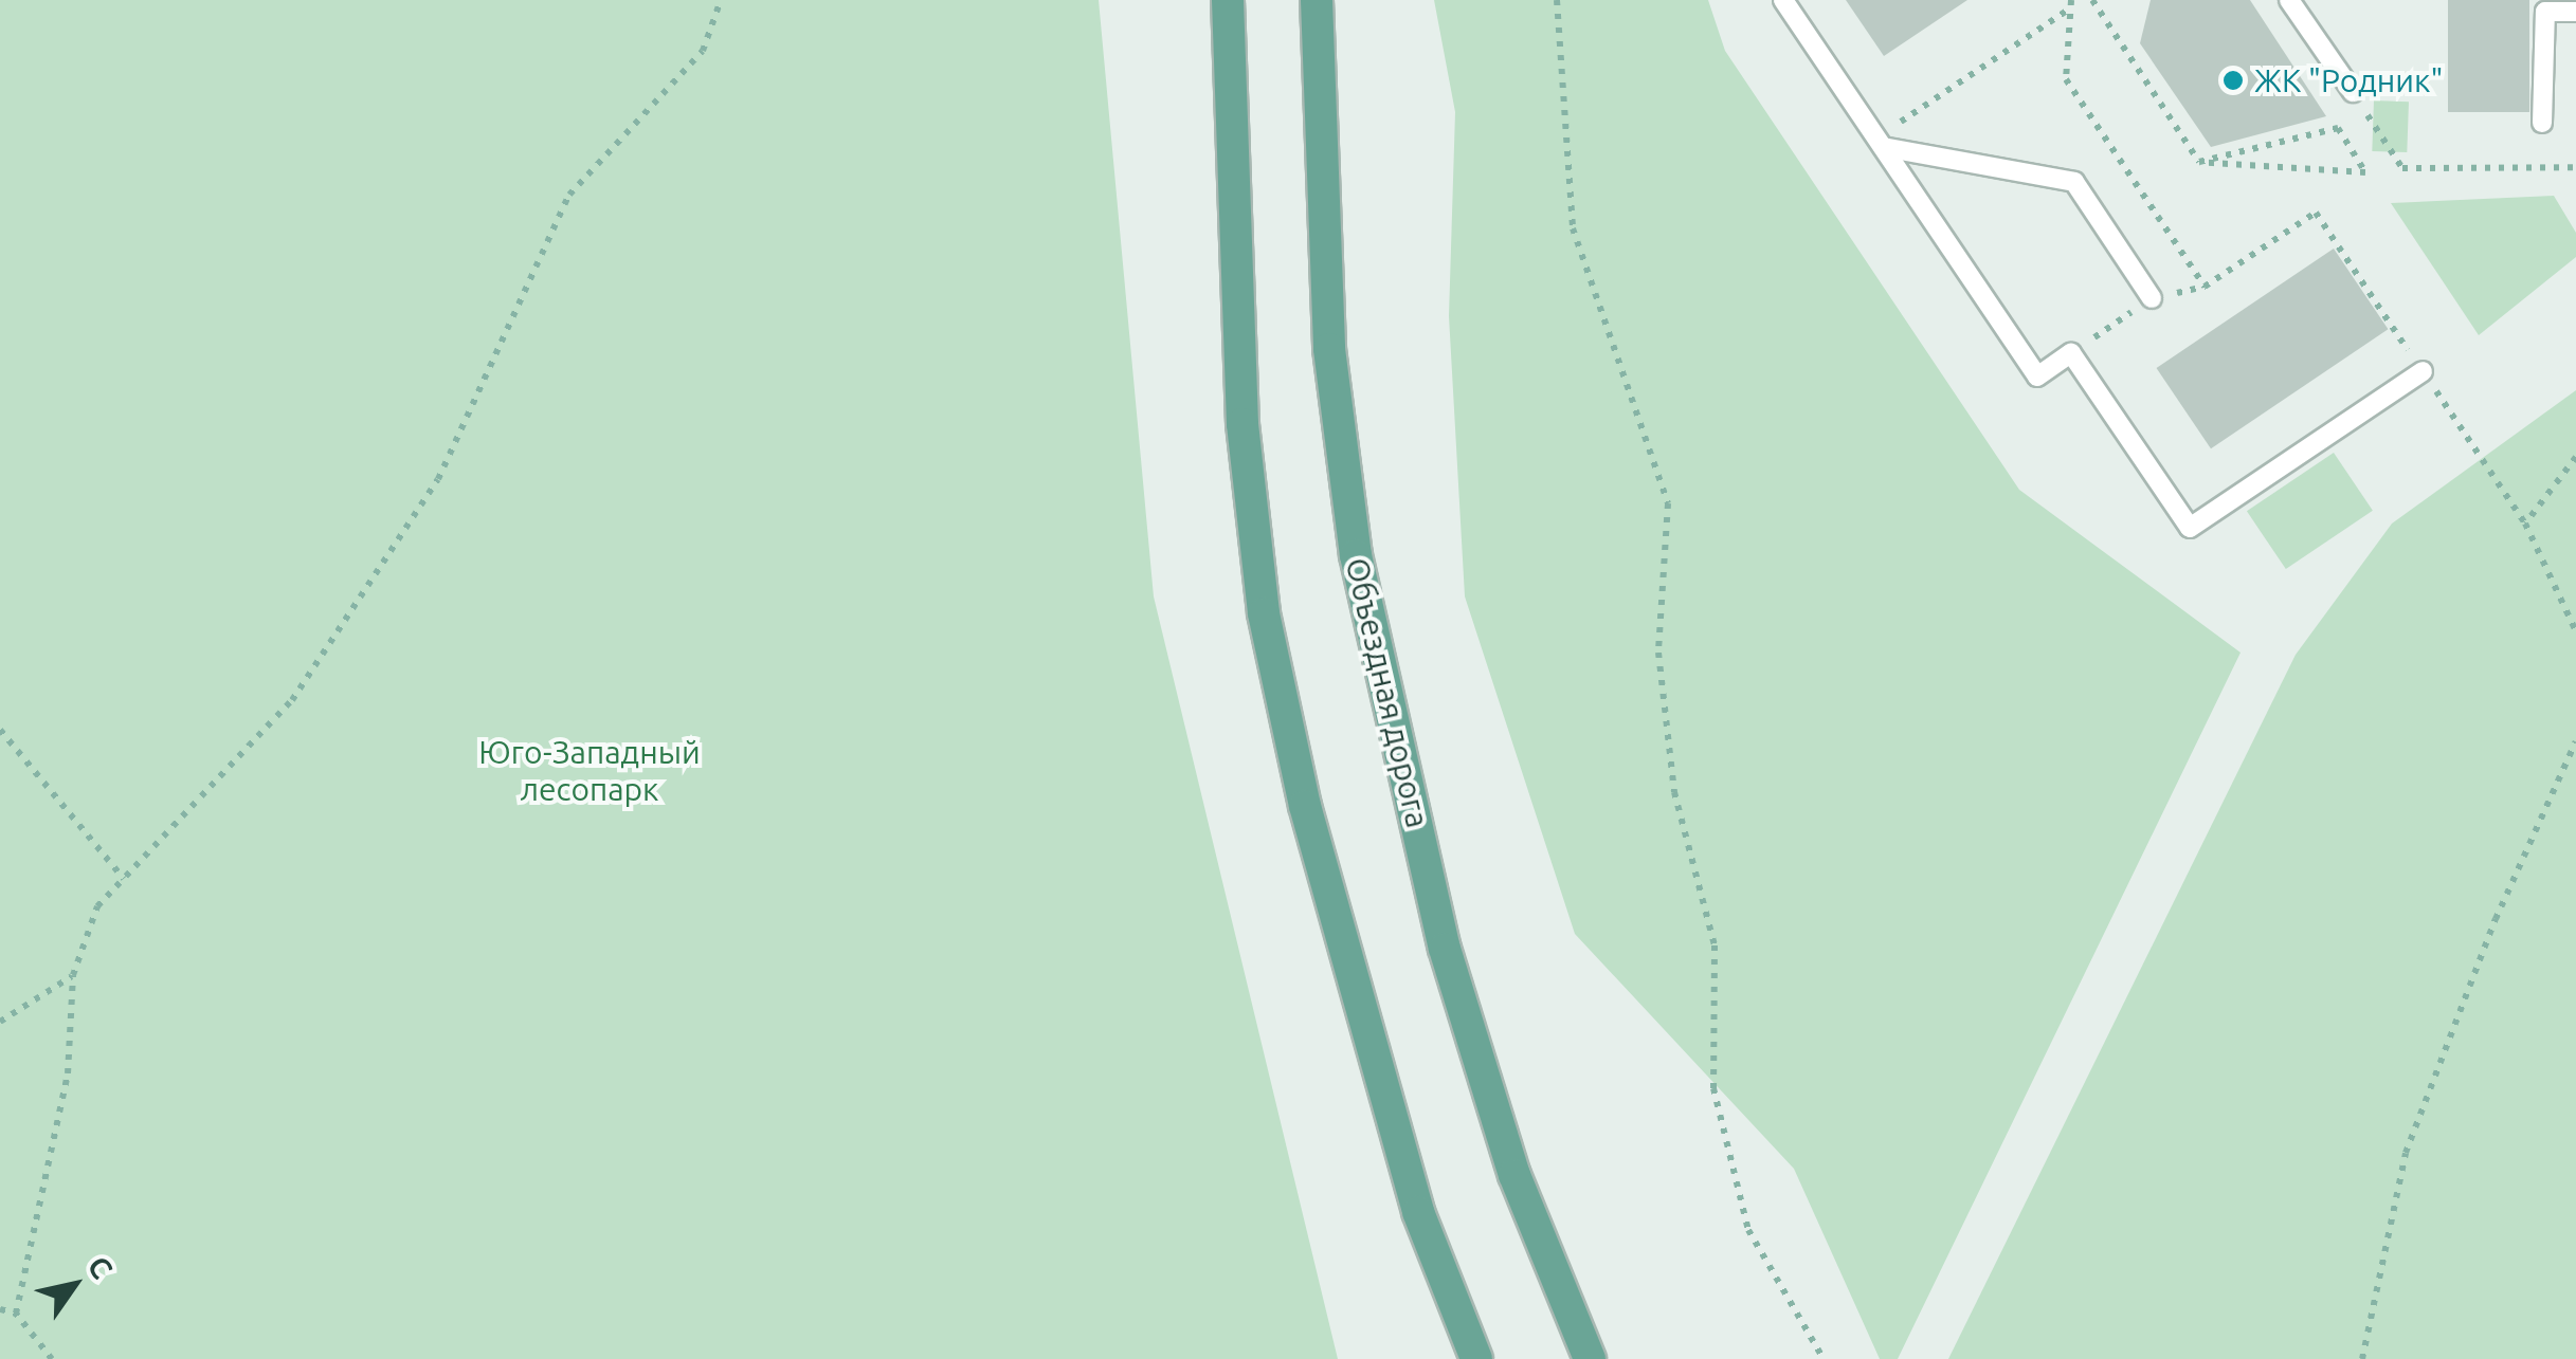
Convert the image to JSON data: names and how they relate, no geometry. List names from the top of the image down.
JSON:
{
  "streets": {
    "main road": ["Объездная дорога"]
  },
  "parks": ["Юго-Западный лесопарк"],
  "places": ["ЖК \"Родник\""],
  "north": "top right"
}
